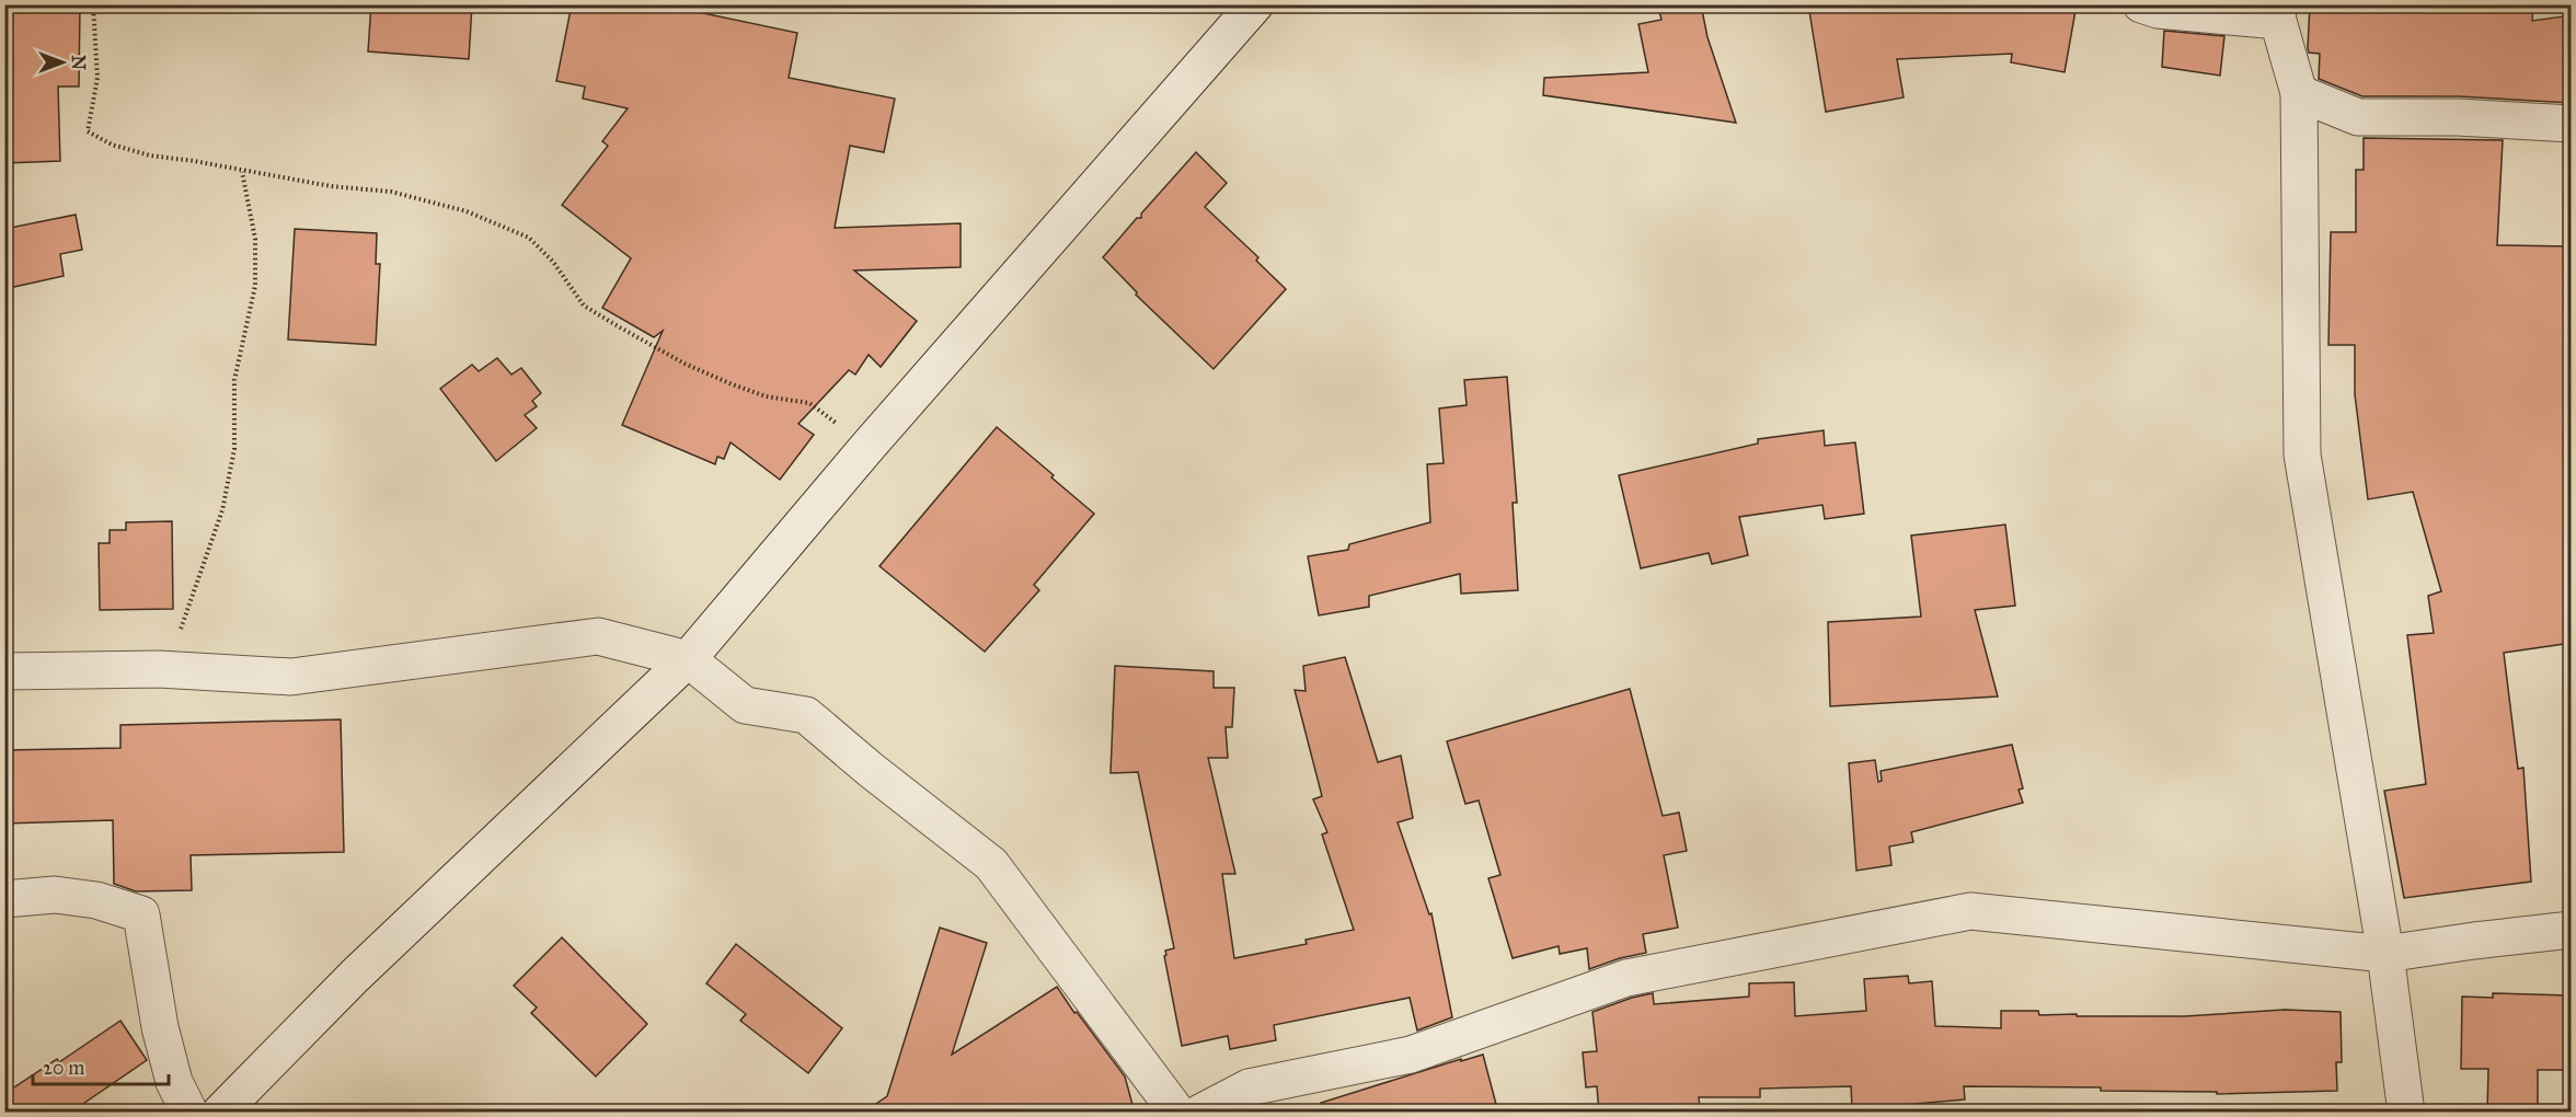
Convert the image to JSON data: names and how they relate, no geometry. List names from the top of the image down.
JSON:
{
  "scale_bar": "20 m",
  "north": "right"
}
